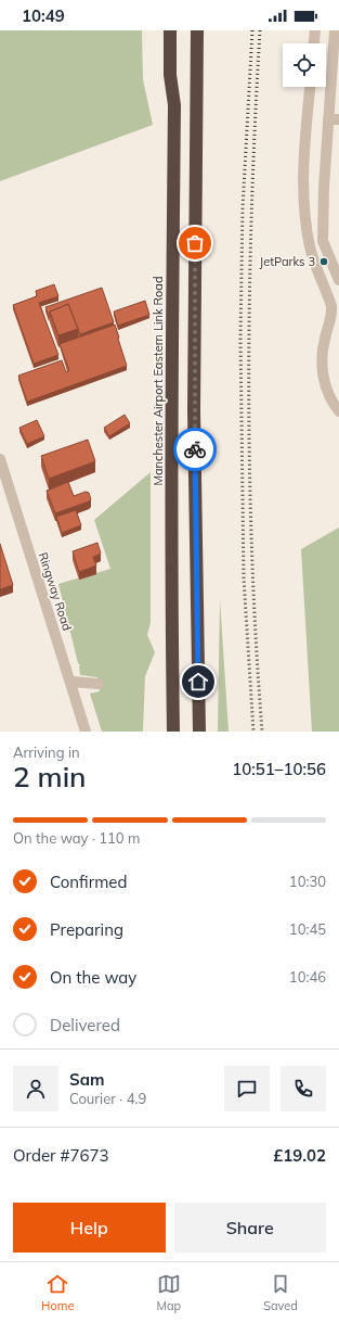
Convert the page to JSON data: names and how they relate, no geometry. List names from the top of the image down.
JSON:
{
  "streets": {
    "highway": ["Manchester Airport Eastern Link Road"],
    "street": ["Ringway Road"]
  },
  "places": ["JetParks 3"],
  "page": {
    "status": "10:49",
    "heading": ["2 min", "Arriving in", "10:51–10:56"],
    "panel": [
      "Sam",
      "Courier · 4.9",
      "Order #7673",
      "£19.02"
    ],
    "bar": "On the way · 110 m",
    "list": [
      ["Confirmed", "10:30"],
      ["Preparing", "10:45"],
      ["On the way", "10:46"],
      "Delivered"
    ],
    "buttons": ["Help", "Share"],
    "tabs": ["Home", "Map", "Saved"]
  }
}
